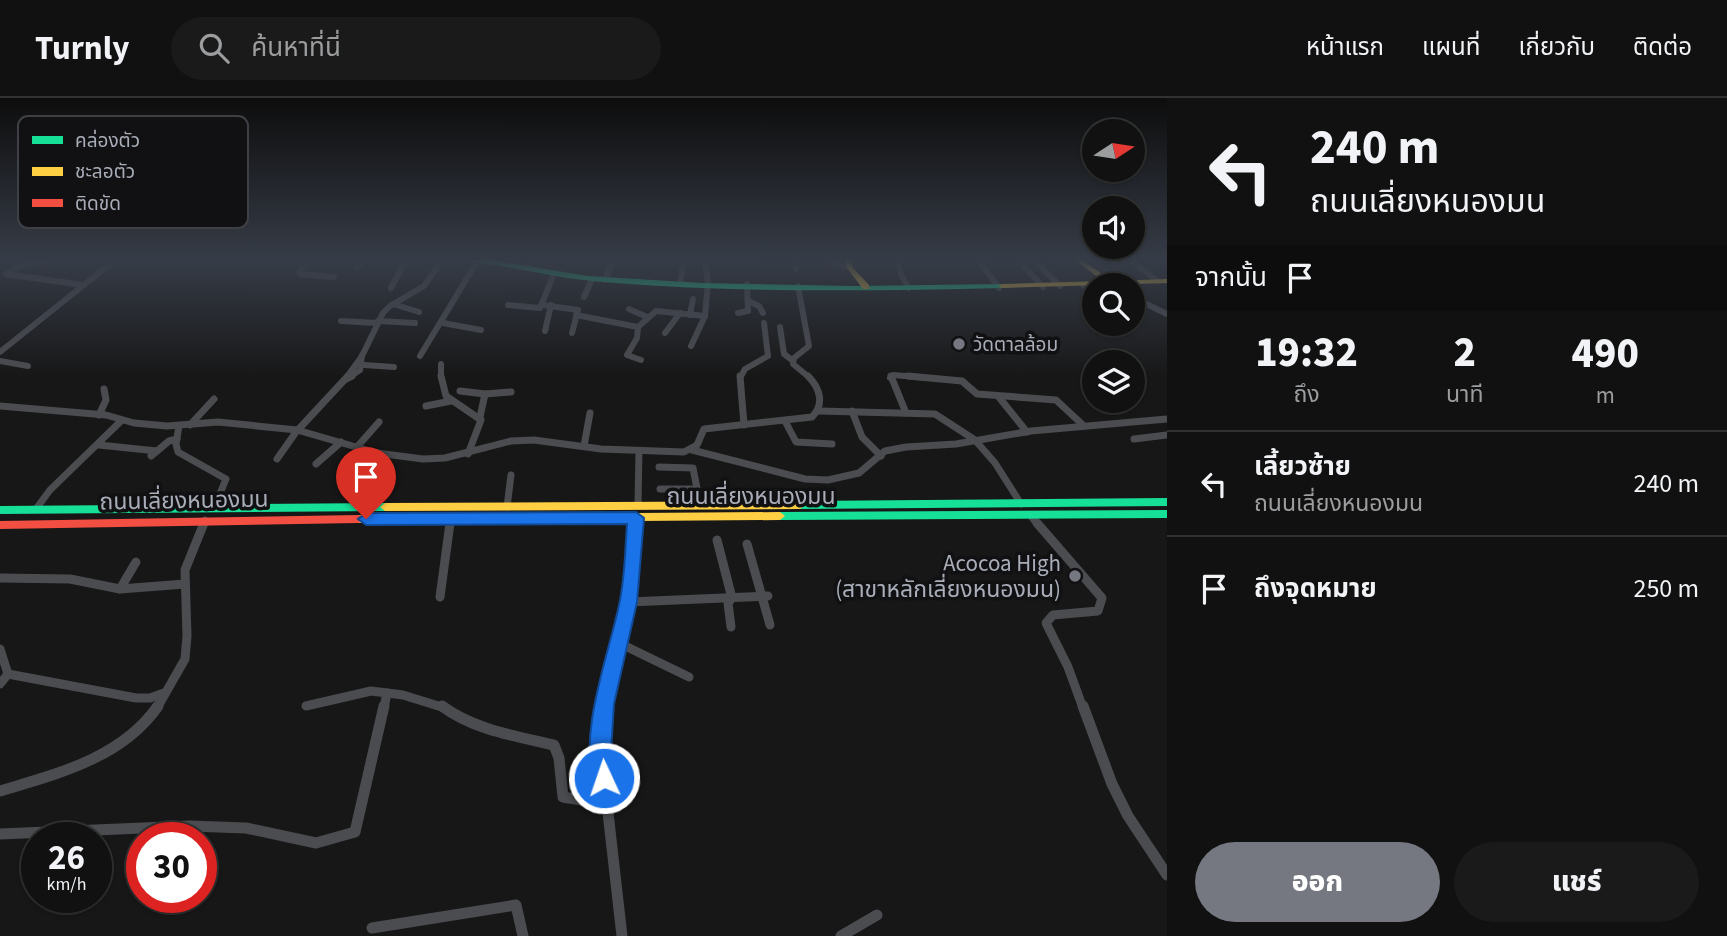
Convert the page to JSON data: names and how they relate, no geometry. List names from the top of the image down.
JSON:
{
  "streets": {
    "main road": ["ถนนเลี่ยงหนองมน"]
  },
  "places": ["วัดตาลล้อม", "Acocoa High (สาขาหลักเลี่ยงหนองมน)"],
  "legend": ["คล่องตัว", "ชะลอตัว", "ติดขัด"],
  "north": "right",
  "page": {
    "header": "Turnly",
    "search": "ค้นหาที่นี่",
    "nav": [
      "หน้าแรก",
      "แผนที่",
      "เกี่ยวกับ",
      "ติดต่อ"
    ],
    "turn": ["240 m", "ถนนเลี่ยงหนองมน"],
    "then": "จากนั้น",
    "eta": [
      "19:32",
      "ถึง",
      "2",
      "นาที",
      "490",
      "m"
    ],
    "list": [
      {
        "name": "เลี้ยวซ้าย",
        "note": "ถนนเลี่ยงหนองมน",
        "value": "240 m"
      },
      {
        "name": "ถึงจุดหมาย",
        "value": "250 m"
      }
    ],
    "speed": "26 km/h",
    "limit": "30",
    "buttons": ["ออก", "แชร์"]
  }
}
